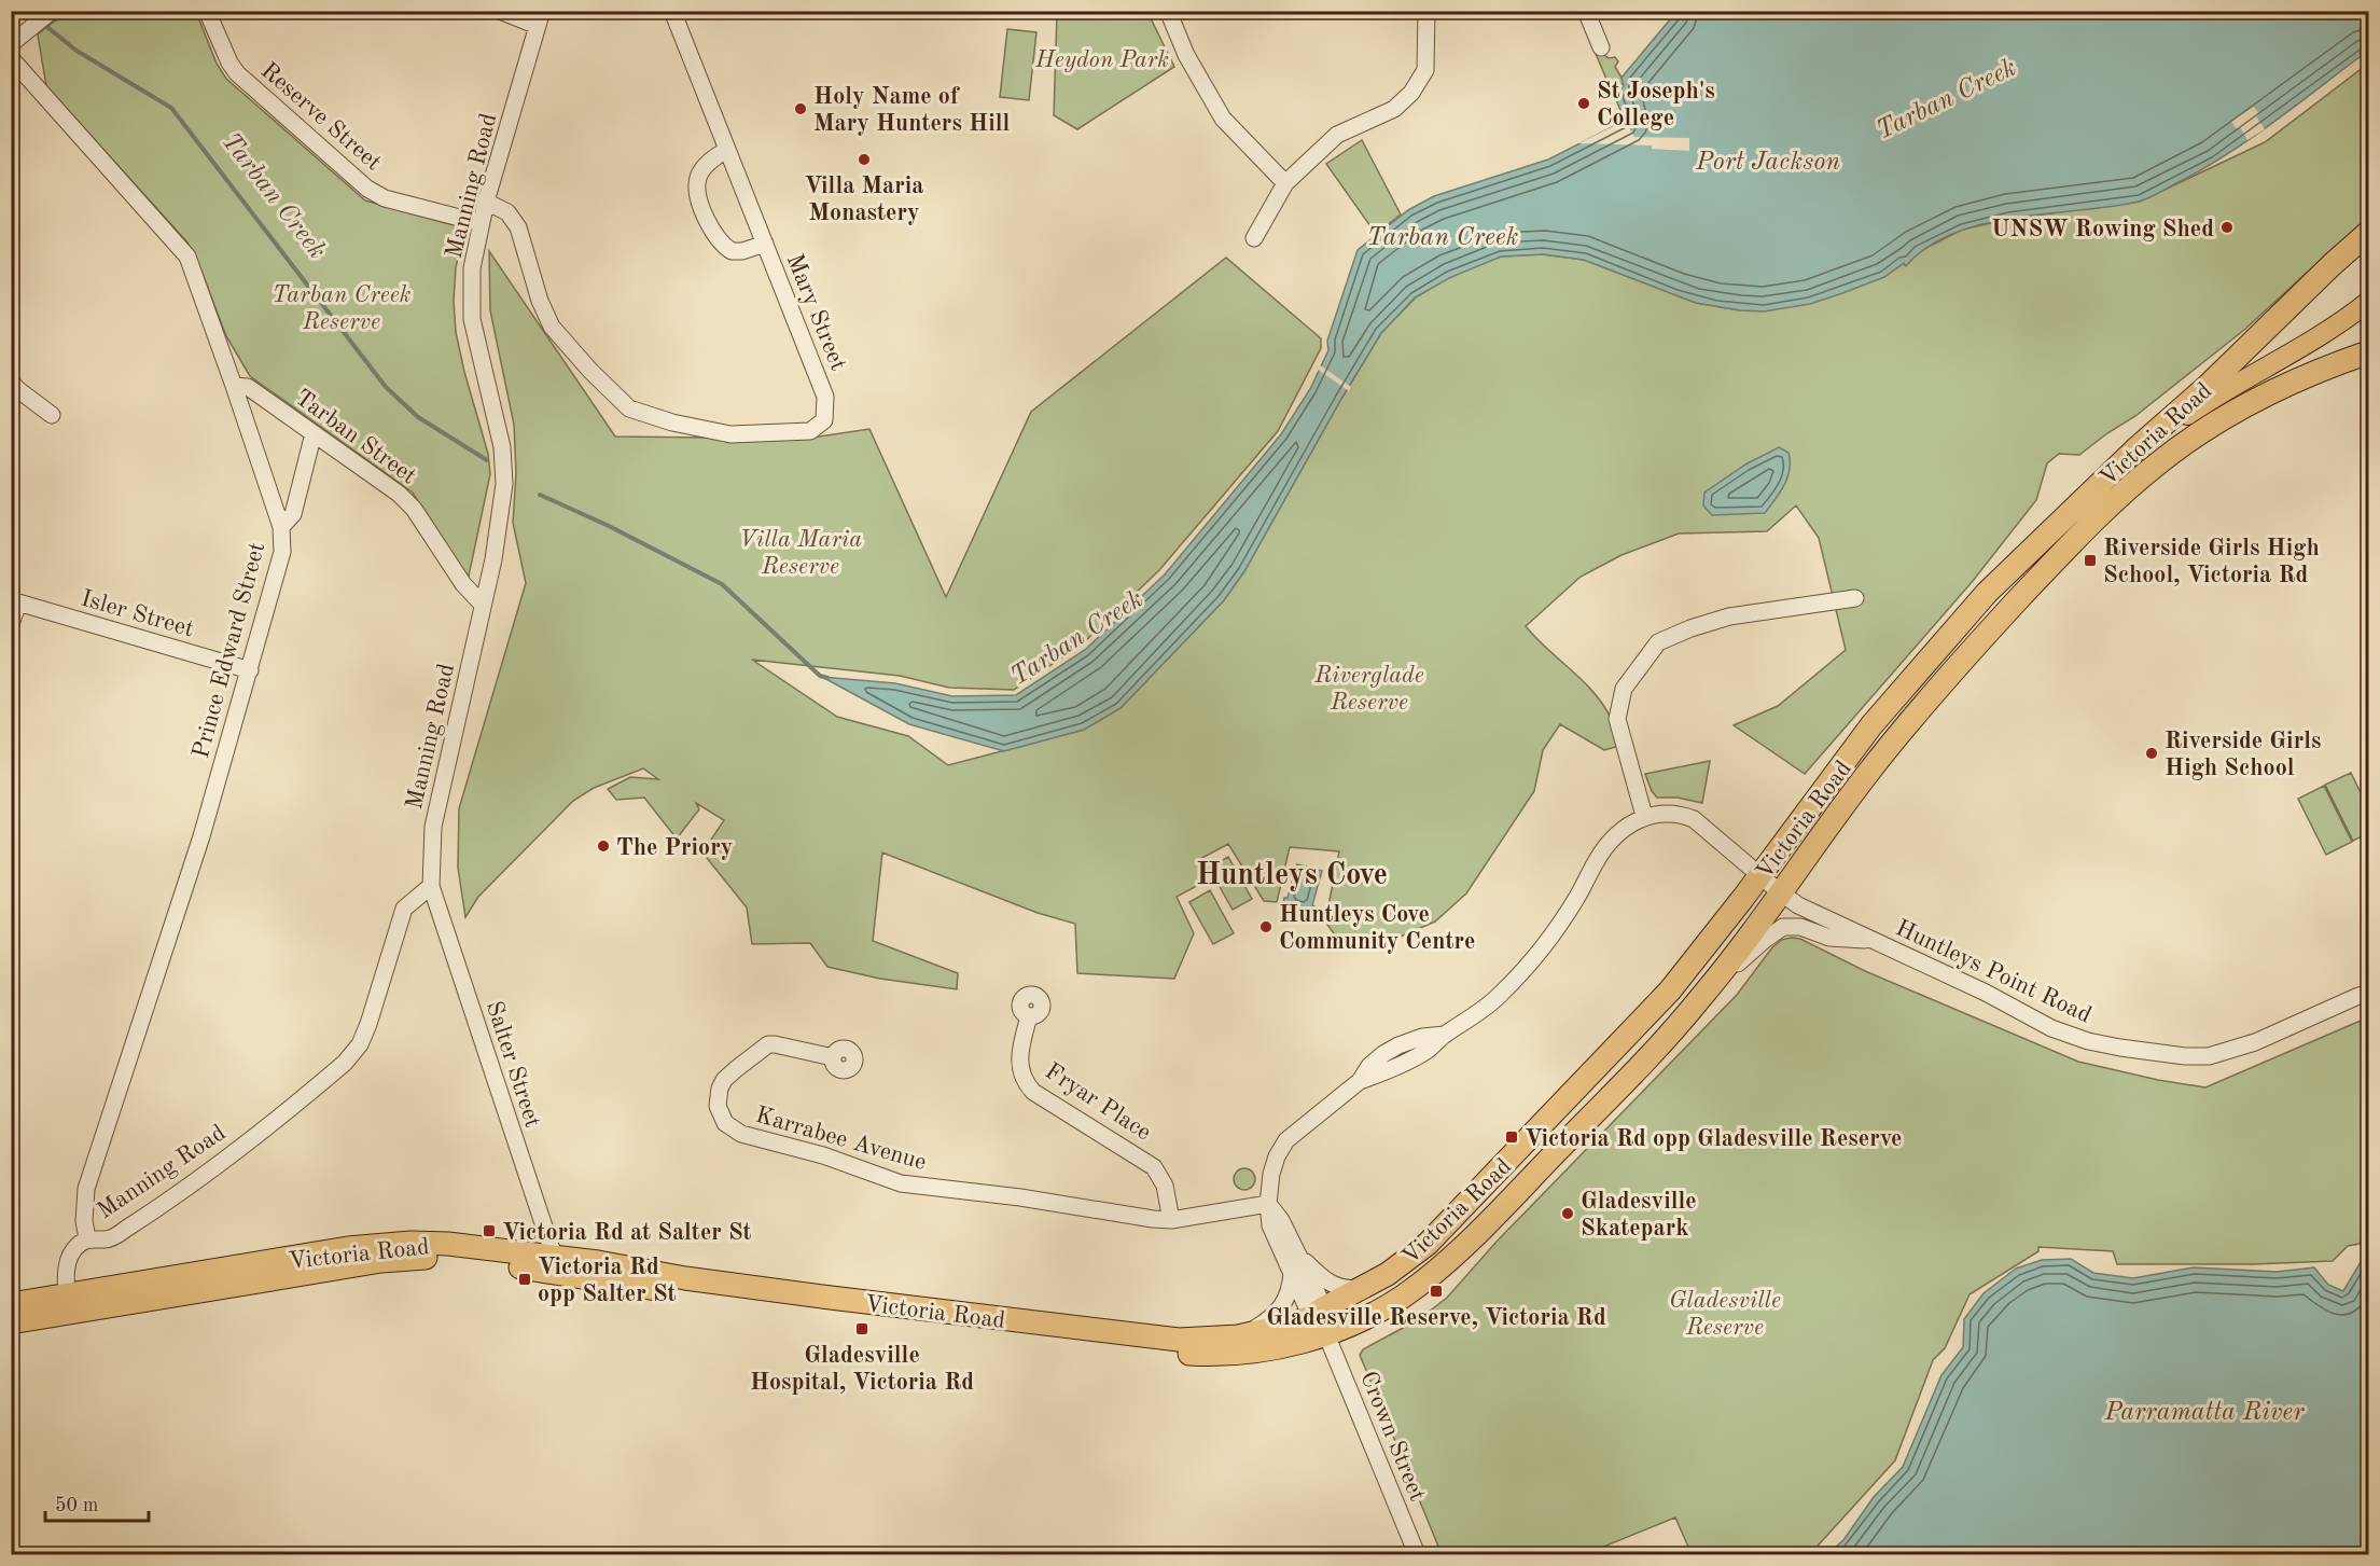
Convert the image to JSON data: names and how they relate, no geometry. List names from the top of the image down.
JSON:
{
  "streets": {
    "highway": ["Victoria Road"],
    "street": [
      "Reserve Street",
      "Manning Road",
      "Mary Street",
      "Tarban Street",
      "Isler Street",
      "Prince Edward Street",
      "Huntleys Point Road",
      "Salter Street",
      "Fryar Place",
      "Karrabee Avenue",
      "Crown Street"
    ]
  },
  "crossings": [
    ["Reserve Street", "Manning Road"],
    ["Manning Road", "Mary Street"],
    ["Manning Road", "Victoria Road"],
    ["Manning Road", "Tarban Street"],
    ["Manning Road", "Prince Edward Street"],
    ["Manning Road", "Salter Street"],
    ["Victoria Road", "Huntleys Point Road"],
    ["Victoria Road", "Salter Street"],
    ["Victoria Road", "Crown Street"],
    ["Tarban Street", "Prince Edward Street"],
    ["Isler Street", "Prince Edward Street"],
    ["Fryar Place", "Karrabee Avenue"]
  ],
  "districts": ["Huntleys Cove"],
  "water": ["Tarban Creek", "Port Jackson", "Parramatta River"],
  "parks": [
    "Heydon Park",
    "Tarban Creek Reserve",
    "Villa Maria Reserve",
    "Riverglade Reserve",
    "Gladesville Reserve"
  ],
  "places": {
    "other": [
      "St Joseph's College",
      "Holy Name of Mary Hunters Hill",
      "Villa Maria Monastery",
      "UNSW Rowing Shed",
      "Riverside Girls High School",
      "The Priory",
      "Huntleys Cove Community Centre",
      "Gladesville Skatepark"
    ],
    "transit": [
      "Riverside Girls High School, Victoria Rd",
      "Victoria Rd opp Gladesville Reserve",
      "Victoria Rd at Salter St",
      "Victoria Rd opp Salter St",
      "Gladesville Reserve, Victoria Rd",
      "Gladesville Hospital, Victoria Rd"
    ]
  },
  "scale_bar": "50 m"
}
